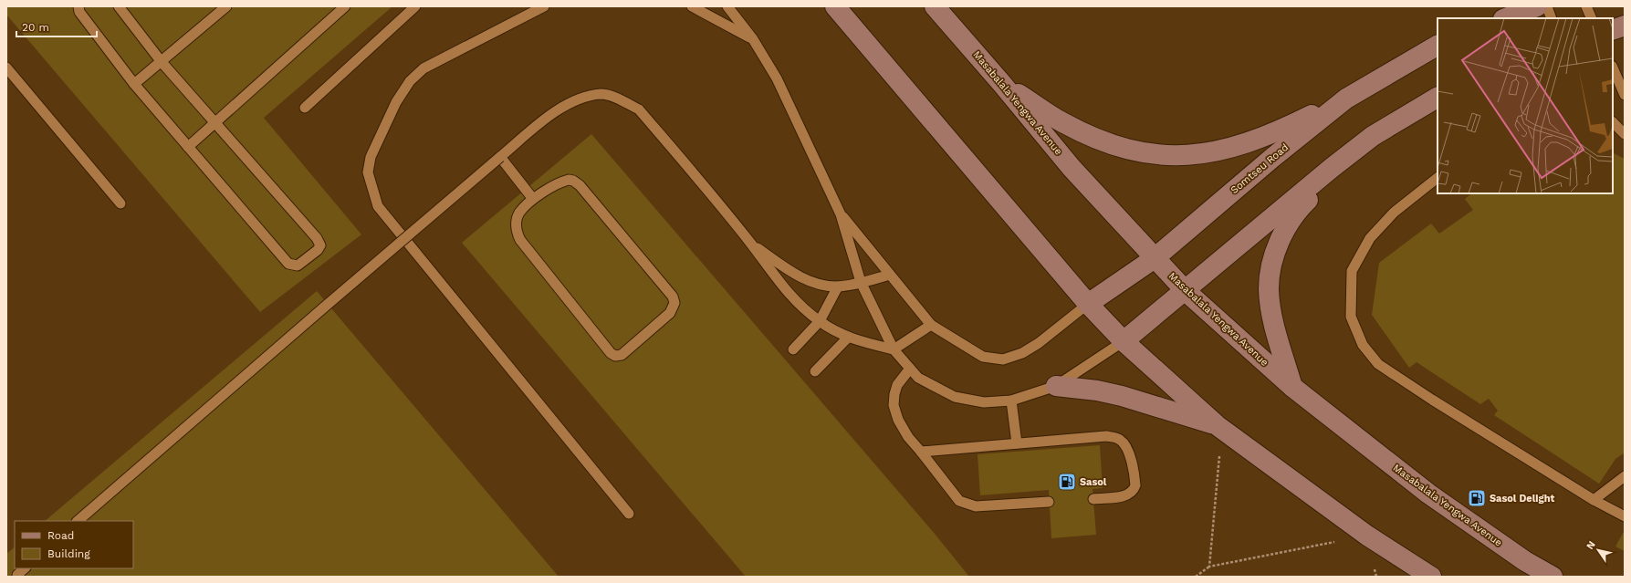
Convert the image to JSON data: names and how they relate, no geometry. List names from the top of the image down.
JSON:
{
  "streets": {
    "main road": ["Masabalala Yengwa Avenue", "Somtseu Road"]
  },
  "crossings": [
    ["Masabalala Yengwa Avenue", "Somtseu Road"]
  ],
  "places": {
    "fuel station": ["Sasol", "Sasol Delight"]
  },
  "legend": ["Road", "Building"],
  "scale_bar": "20 m",
  "north": "top left"
}
